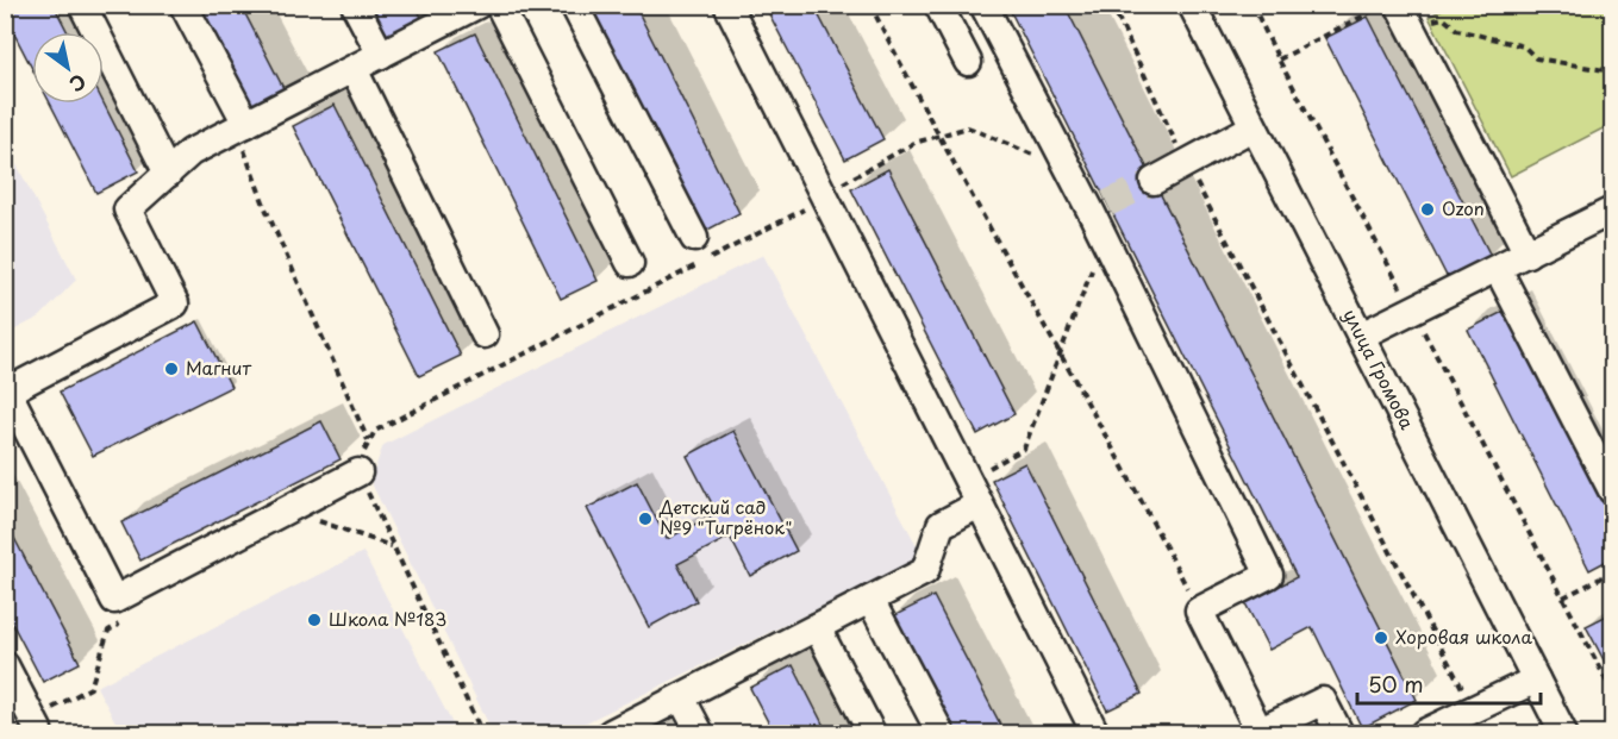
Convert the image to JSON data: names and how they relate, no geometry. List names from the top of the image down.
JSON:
{
  "streets": {
    "street": ["улица Громова"]
  },
  "places": [
    "Ozon",
    "Магнит",
    "Детский сад №9 \"Тигрёнок\"",
    "Школа №183",
    "Хоровая школа"
  ],
  "scale_bar": "50 m",
  "north": "bottom right"
}
